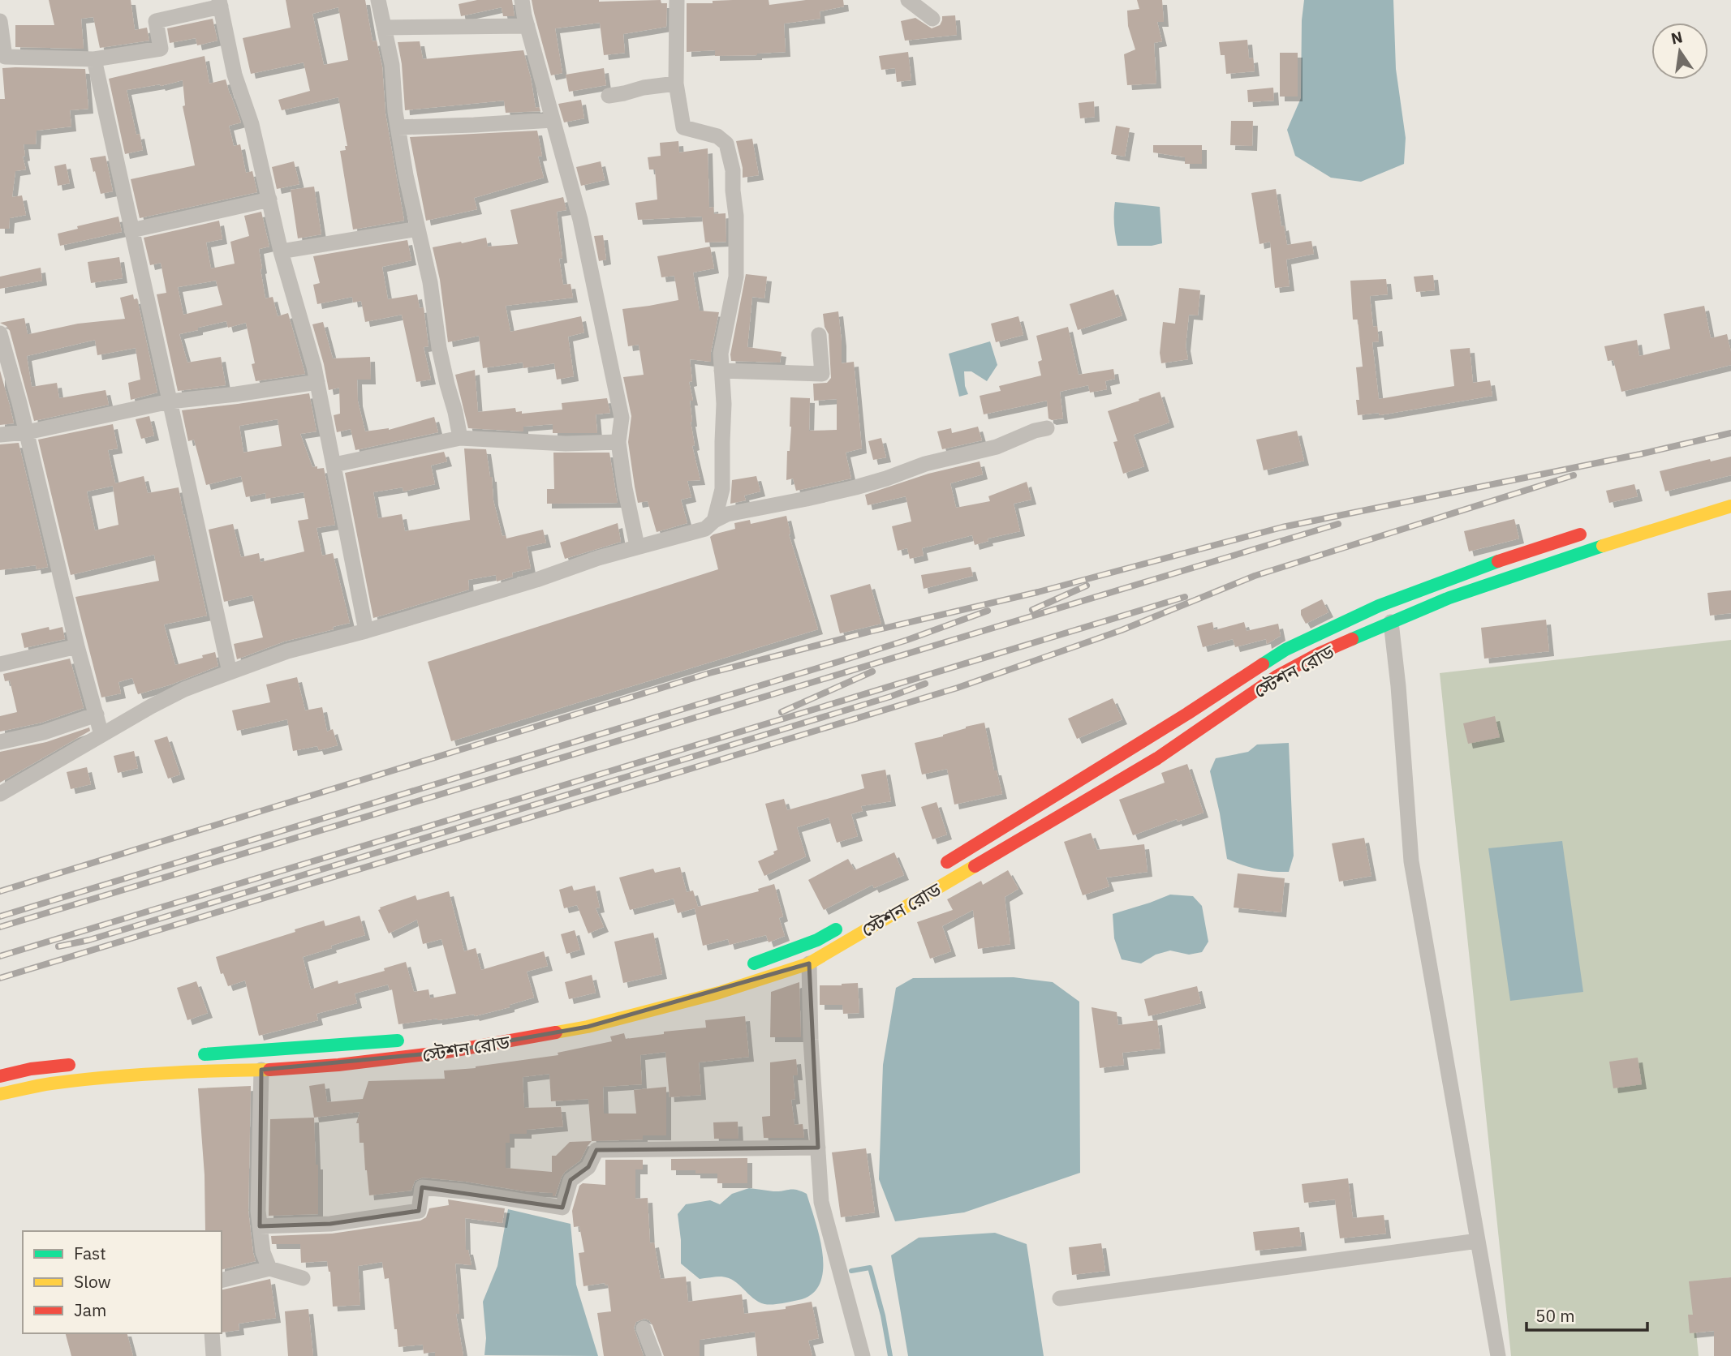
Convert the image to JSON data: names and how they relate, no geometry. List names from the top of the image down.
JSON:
{
  "streets": {
    "main road": ["স্টেশন রোড"]
  },
  "legend": ["Fast", "Slow", "Jam"],
  "scale_bar": "50 m",
  "north": "top"
}
